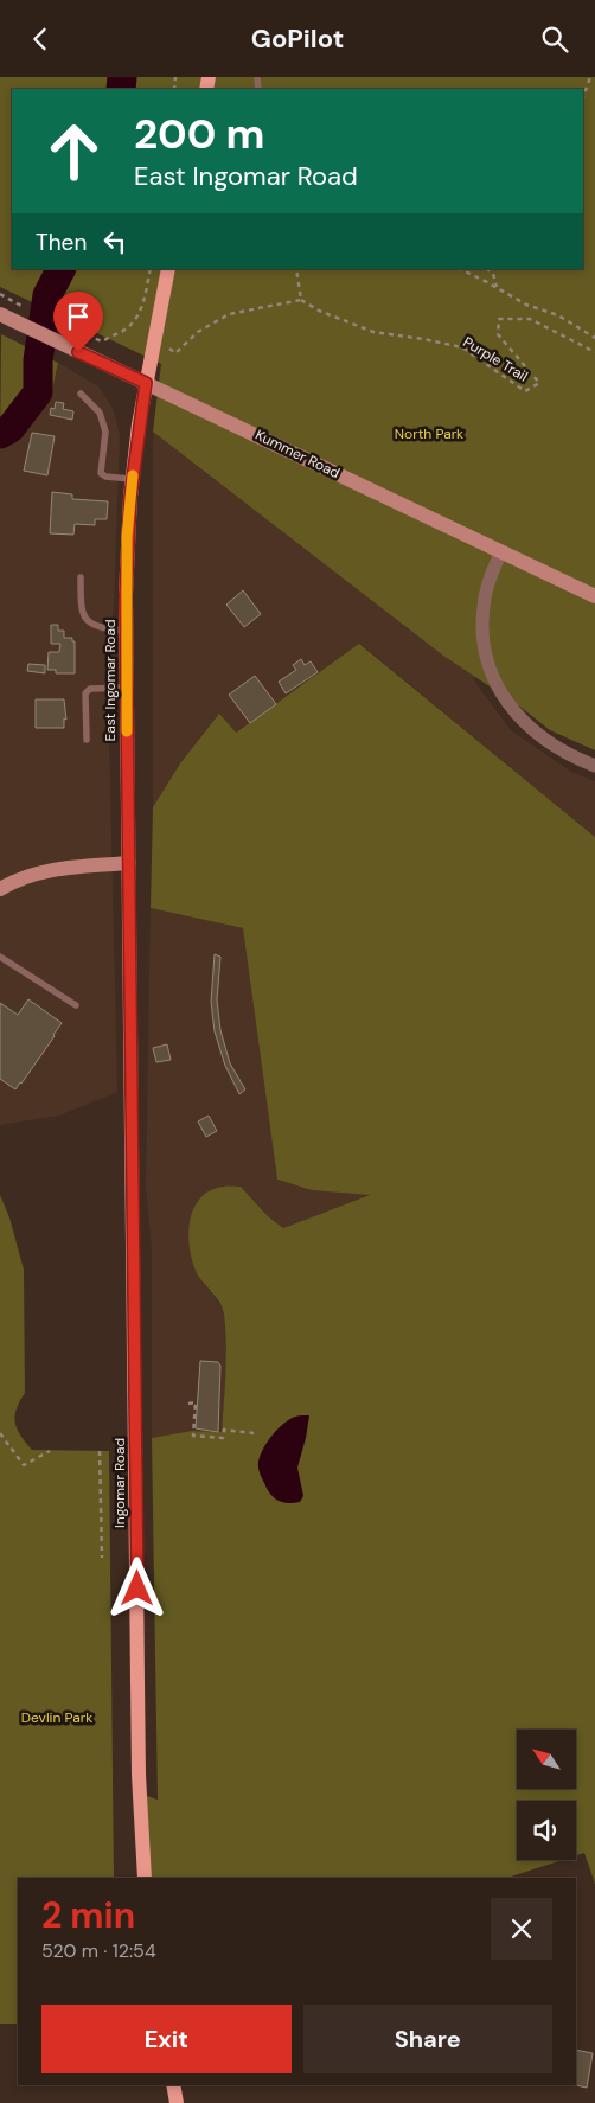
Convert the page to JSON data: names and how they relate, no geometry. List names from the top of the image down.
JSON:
{
  "streets": {
    "main road": ["East Ingomar Road", "Ingomar Road"],
    "street": ["Kummer Road"],
    "path": ["Purple Trail"]
  },
  "crossings": [
    ["Kummer Road", "East Ingomar Road"],
    ["East Ingomar Road", "Ingomar Road"]
  ],
  "parks": ["North Park", "Devlin Park"],
  "north": "top left",
  "page": {
    "header": "GoPilot",
    "turn": ["200 m", "East Ingomar Road"],
    "then": "Then",
    "heading": ["2 min", "520 m · 12:54"],
    "buttons": ["Exit", "Share"]
  }
}
